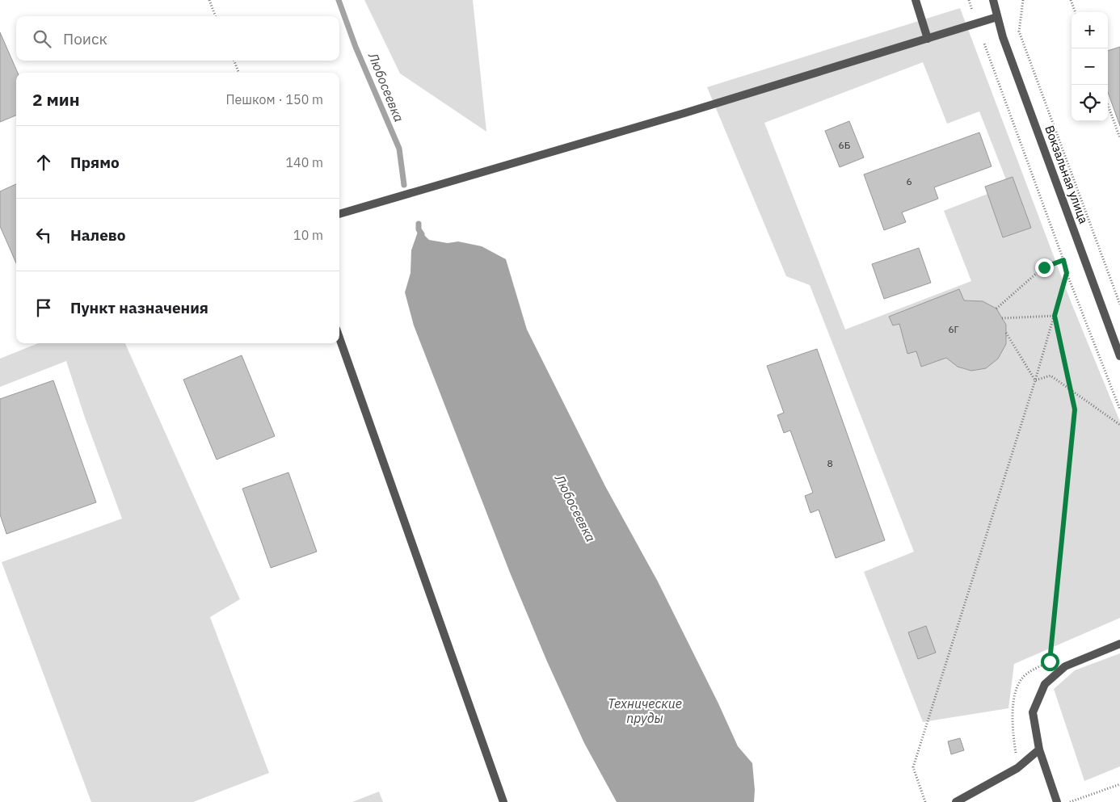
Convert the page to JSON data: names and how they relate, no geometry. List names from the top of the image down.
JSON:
{
  "streets": {
    "street": ["Вокзальная улица"]
  },
  "water": ["Любосеевка", "Технические пруды"],
  "house_numbers": [
    "6Б",
    "6",
    "6Г",
    "8"
  ],
  "page": {
    "map_buttons": ["+", "−"],
    "search": "Поиск",
    "heading": ["2 мин", "Пешком · 150 m"],
    "list": [
      ["Прямо", "140 m"],
      ["Налево", "10 m"],
      "Пункт назначения"
    ]
  }
}
